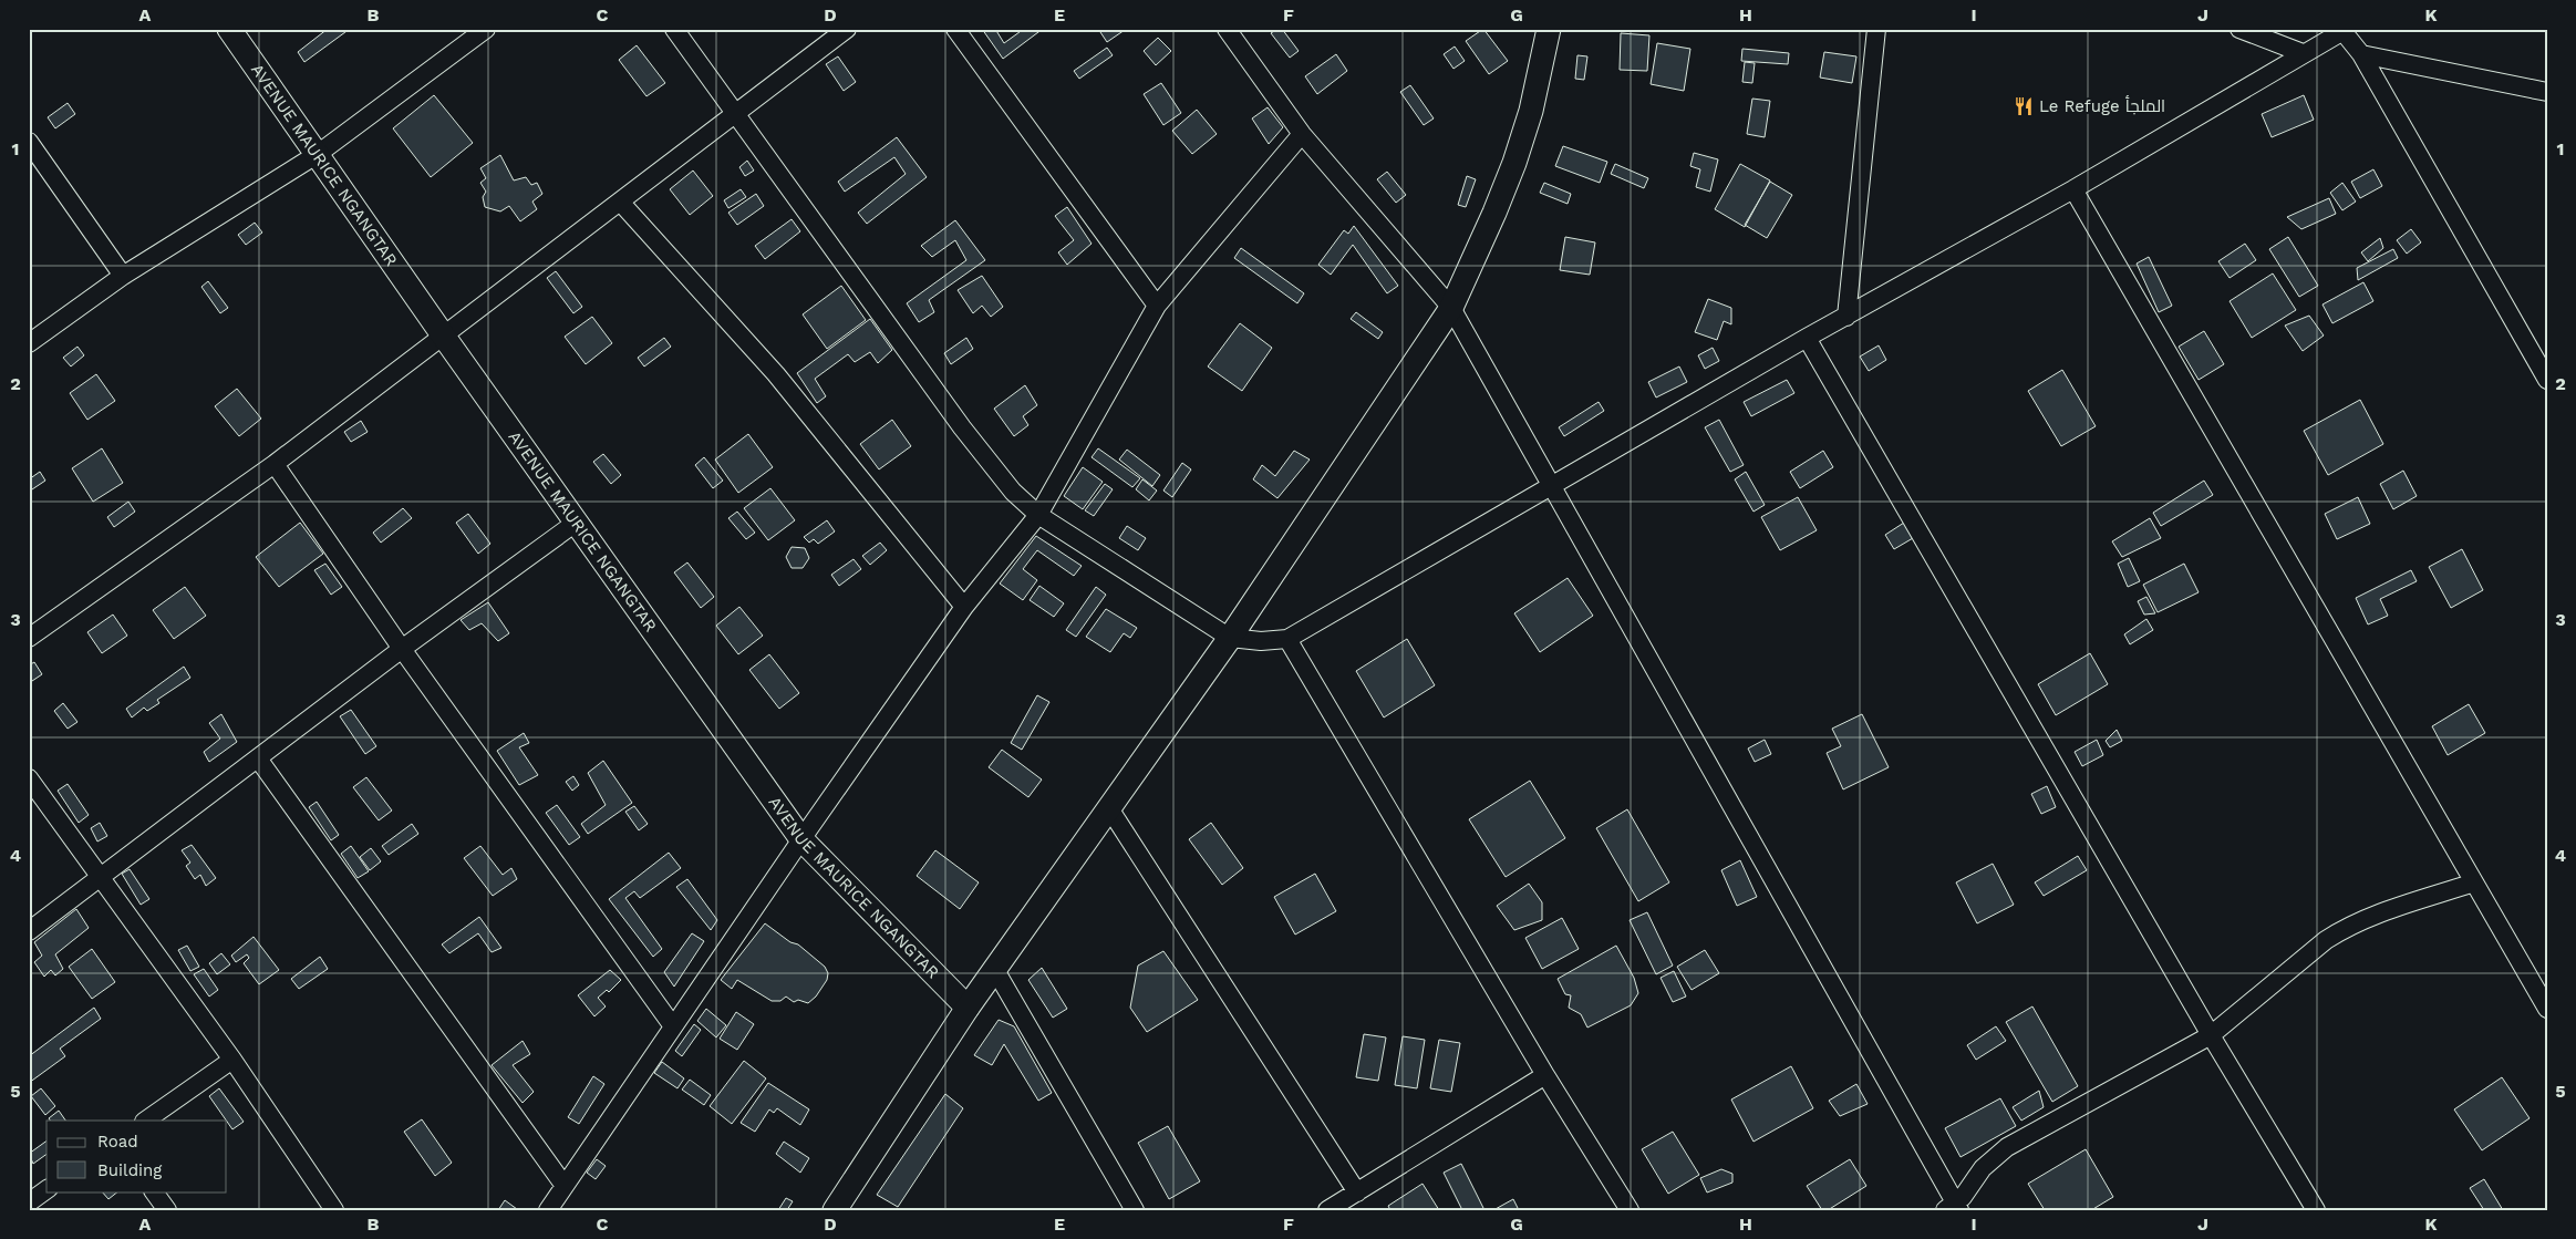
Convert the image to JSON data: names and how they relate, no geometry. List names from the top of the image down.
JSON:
{
  "streets": {
    "street": ["AVENUE MAURICE NGANGTAR"]
  },
  "places": {
    "restaurant": ["Le Refuge الملجأ"]
  },
  "legend": ["Road", "Building"],
  "grid": {
    "columns": [
      "A",
      "B",
      "C",
      "D",
      "E",
      "F",
      "G",
      "H",
      "I",
      "J",
      "K"
    ],
    "rows": [
      "1",
      "2",
      "3",
      "4",
      "5"
    ]
  }
}
